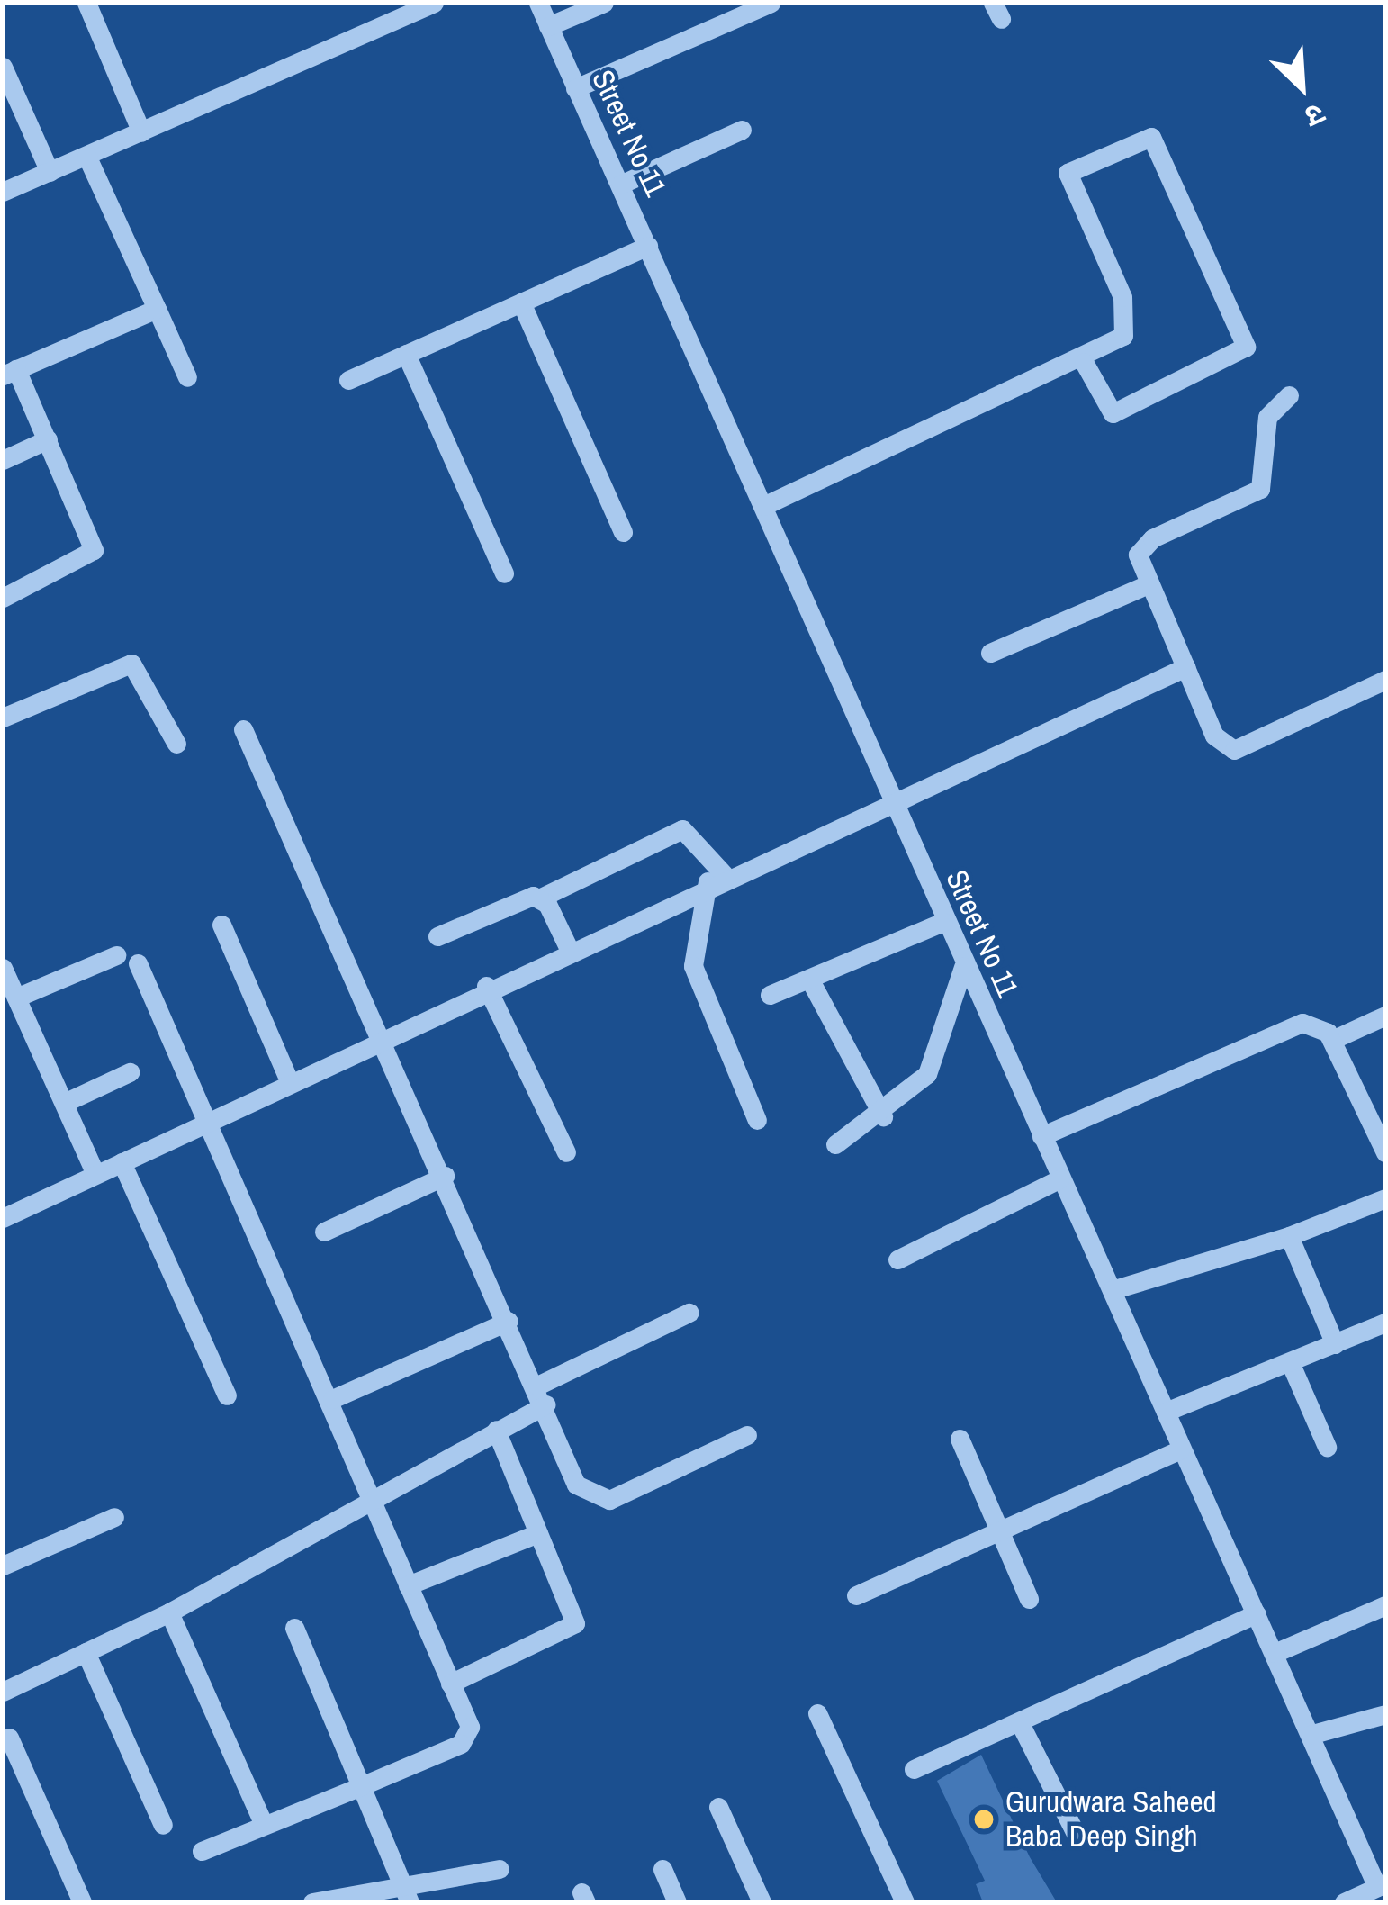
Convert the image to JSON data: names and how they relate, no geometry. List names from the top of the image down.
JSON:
{
  "streets": {
    "street": ["Street No 11"]
  },
  "places": ["Gurudwara Saheed Baba Deep Singh"],
  "north": "bottom right"
}
